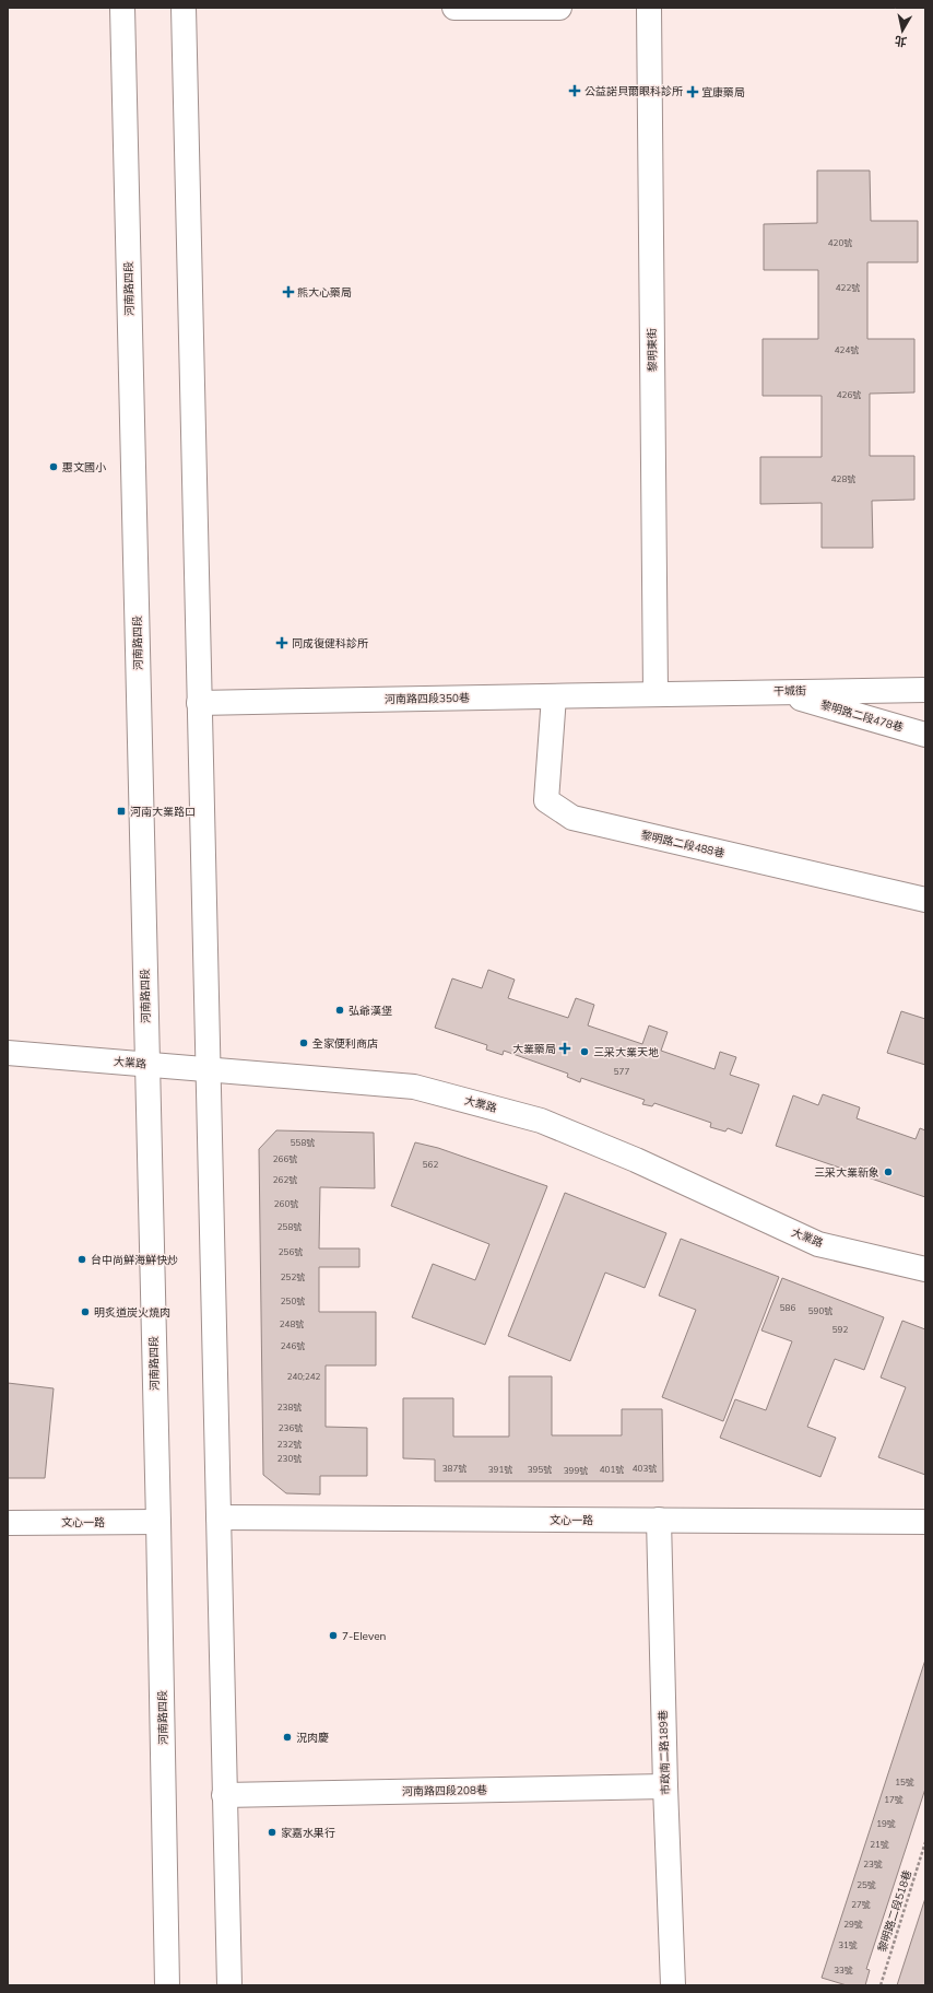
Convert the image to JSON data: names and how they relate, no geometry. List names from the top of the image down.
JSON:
{
  "streets": {
    "street": [
      "河南路四段",
      "黎明東街",
      "干城街",
      "河南路四段350巷",
      "黎明路二段478巷",
      "黎明路二段488巷",
      "大業路",
      "文心一路",
      "市政南二路189巷",
      "河南路四段208巷"
    ],
    "path": ["黎明路二段518巷"]
  },
  "crossings": [
    ["河南路四段", "大業路"],
    ["河南路四段", "文心一路"],
    ["黎明東街", "干城街"],
    ["黎明東街", "河南路四段350巷"],
    ["干城街", "河南路四段350巷"],
    ["干城街", "黎明路二段478巷"],
    ["河南路四段350巷", "黎明路二段488巷"],
    ["文心一路", "市政南二路189巷"],
    ["市政南二路189巷", "河南路四段208巷"]
  ],
  "places": {
    "health": [
      "公益諾貝爾眼科診所",
      "宜康藥局",
      "熊大心藥局",
      "同成復健科診所",
      "大業藥局"
    ],
    "other": [
      "惠文國小",
      "弘爺漢堡",
      "全家便利商店",
      "三采大業天地",
      "三采大業新象",
      "台中尚鮮海鮮快炒",
      "明炙道炭火燒肉",
      "7-Eleven",
      "況肉慶",
      "家嘉水果行"
    ],
    "transit": ["河南大業路口"]
  },
  "house_numbers": [
    "420號",
    "422號",
    "424號",
    "426號",
    "428號",
    "577",
    "558號",
    "266號",
    "562",
    "262號",
    "260號",
    "258號",
    "256號",
    "252號",
    "250號",
    "586",
    "590號",
    "248號",
    "592",
    "246號",
    "240;242",
    "238號",
    "236號",
    "232號",
    "230號",
    "387號",
    "403號",
    "391號",
    "395號",
    "401號",
    "399號",
    "15號",
    "17號",
    "19號",
    "21號",
    "23號",
    "25號",
    "27號",
    "29號",
    "31號",
    "33號"
  ],
  "north": "bottom"
}
